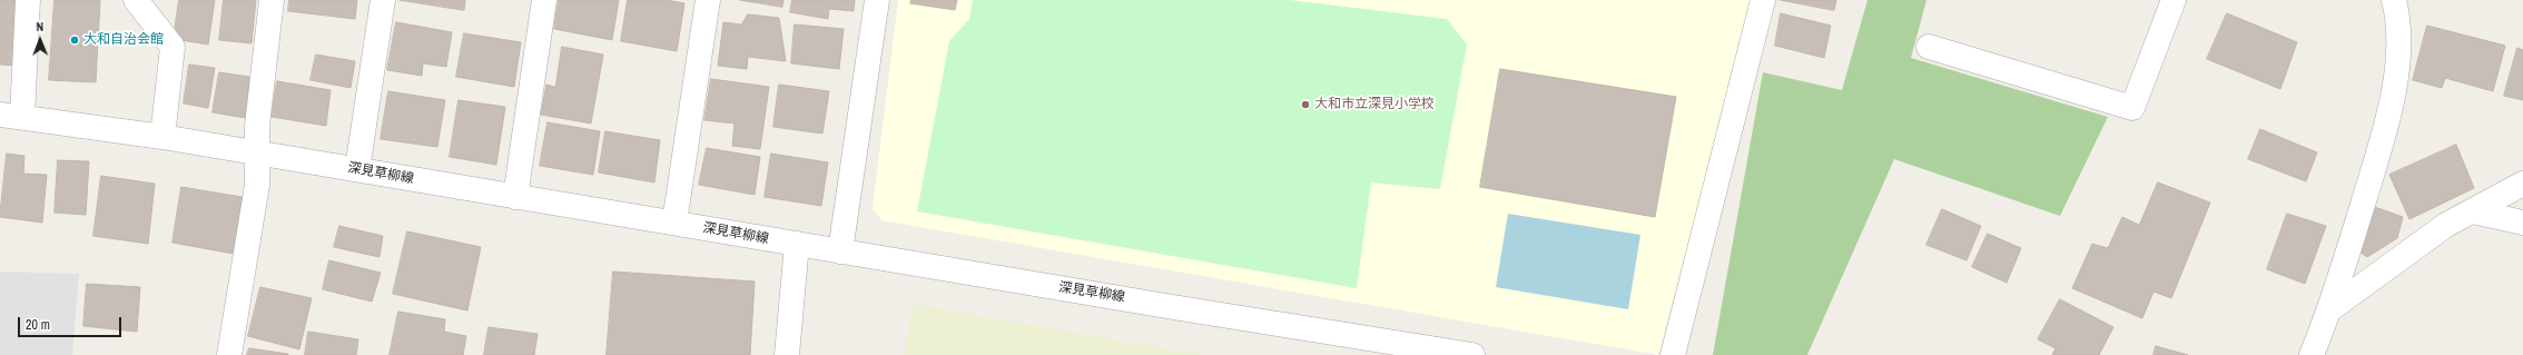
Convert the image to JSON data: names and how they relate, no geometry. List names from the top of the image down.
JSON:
{
  "streets": {
    "street": ["深見草柳線"]
  },
  "places": ["大和自治会館", "大和市立深見小学校"],
  "scale_bar": "20 m",
  "north": "top"
}
